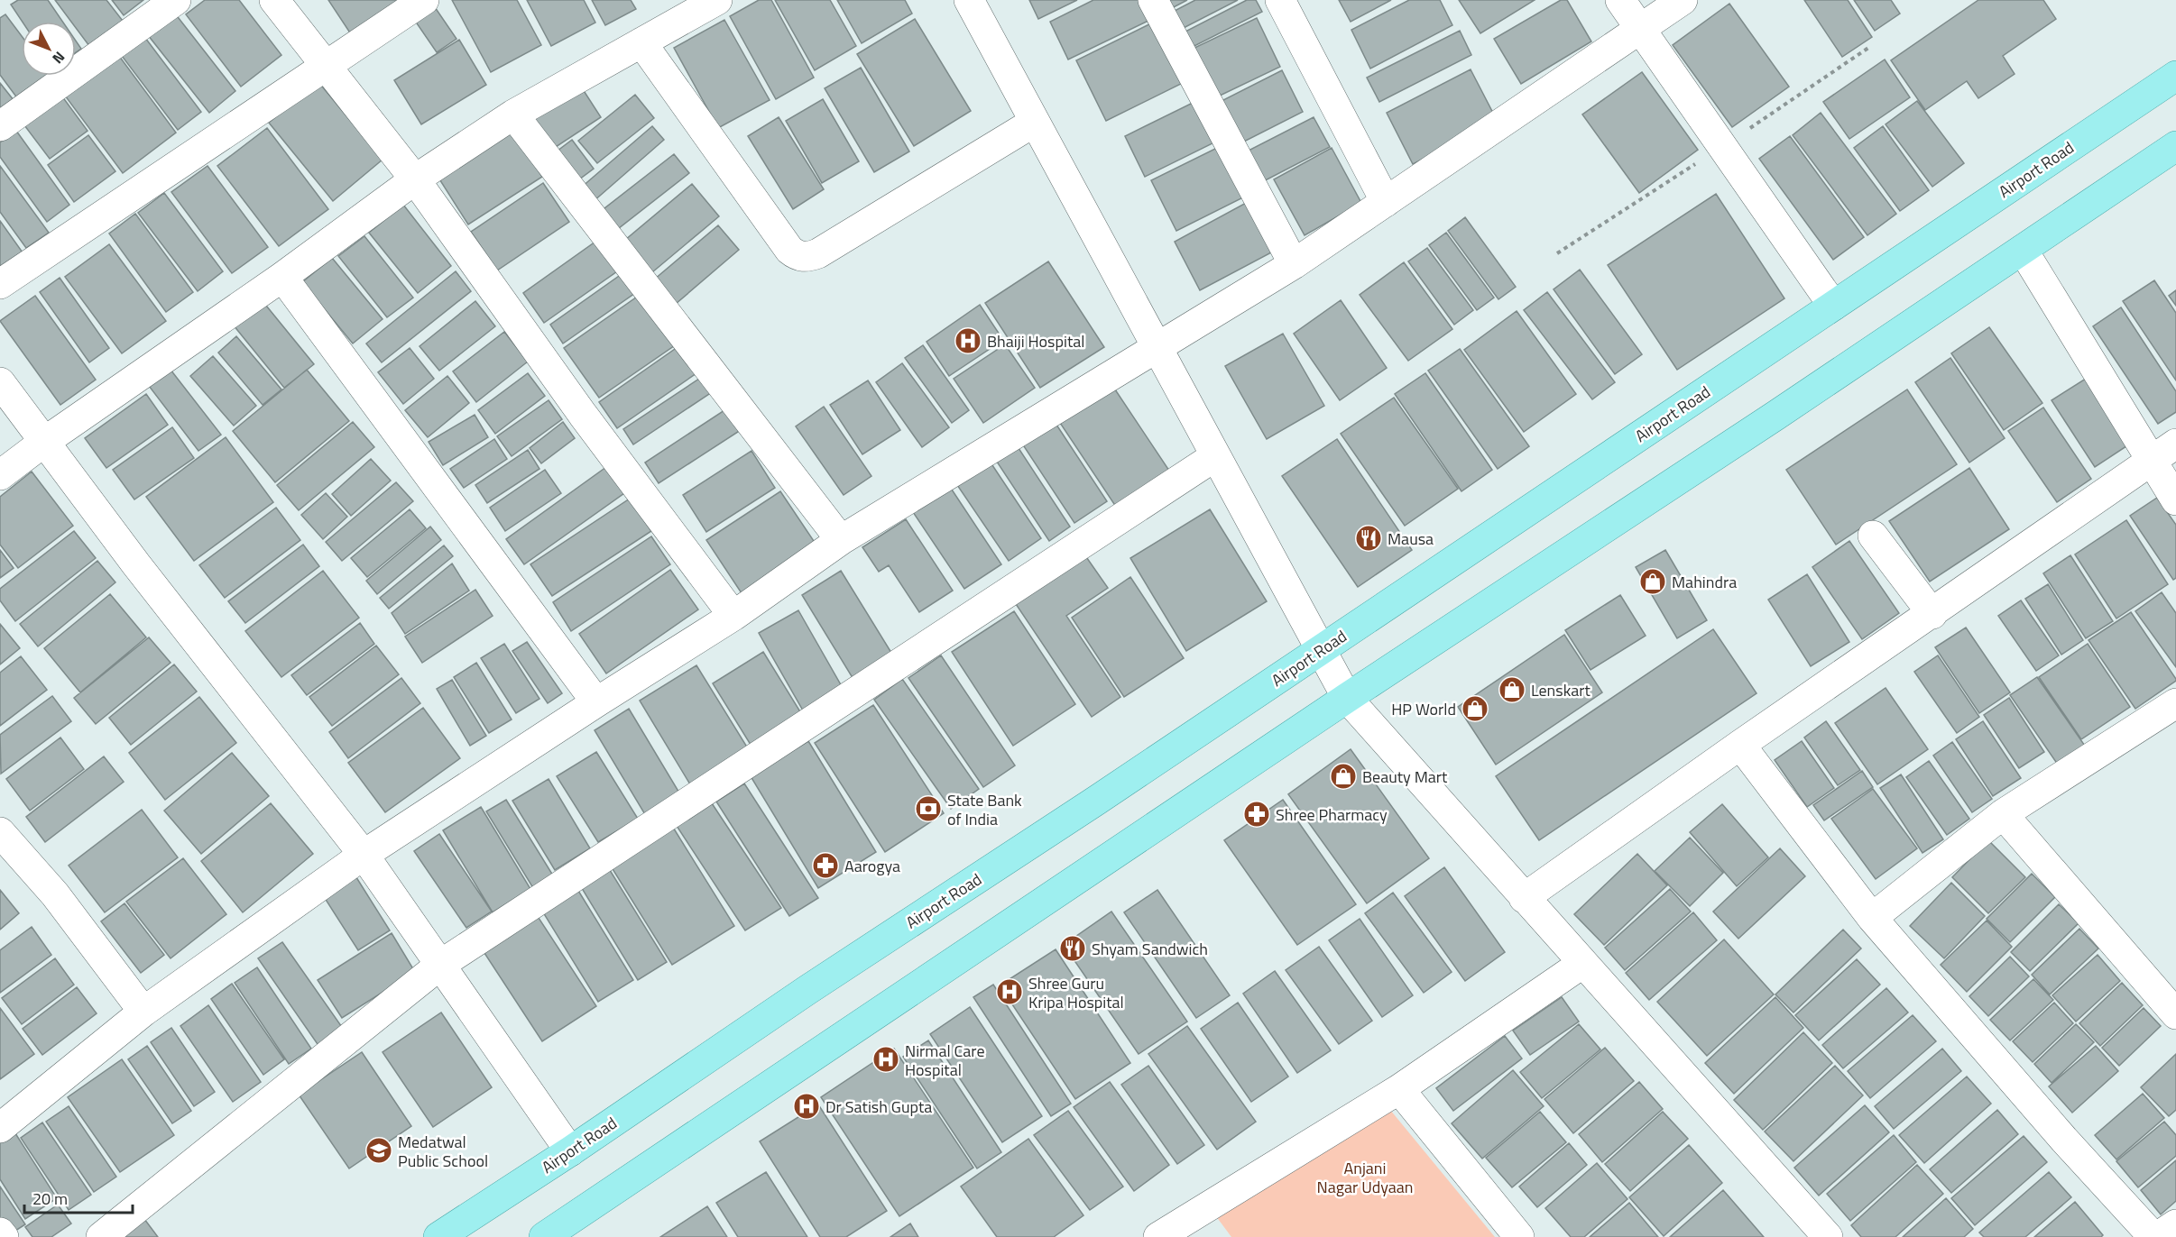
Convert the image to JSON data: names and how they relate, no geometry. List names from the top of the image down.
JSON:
{
  "streets": {
    "main road": ["Airport Road"]
  },
  "parks": ["Anjani Nagar Udyaan"],
  "places": {
    "hospital": [
      "Bhaiji Hospital",
      "Shree Guru Kripa Hospital",
      "Nirmal Care Hospital",
      "Dr Satish Gupta"
    ],
    "restaurant": ["Mausa", "Shyam Sandwich"],
    "shop": [
      "Mahindra",
      "Lenskart",
      "HP World",
      "Beauty Mart"
    ],
    "bank": ["State Bank of India"],
    "pharmacy": ["Shree Pharmacy", "Aarogya"],
    "school or university": ["Medatwal Public School"]
  },
  "scale_bar": "20 m",
  "north": "bottom right"
}
